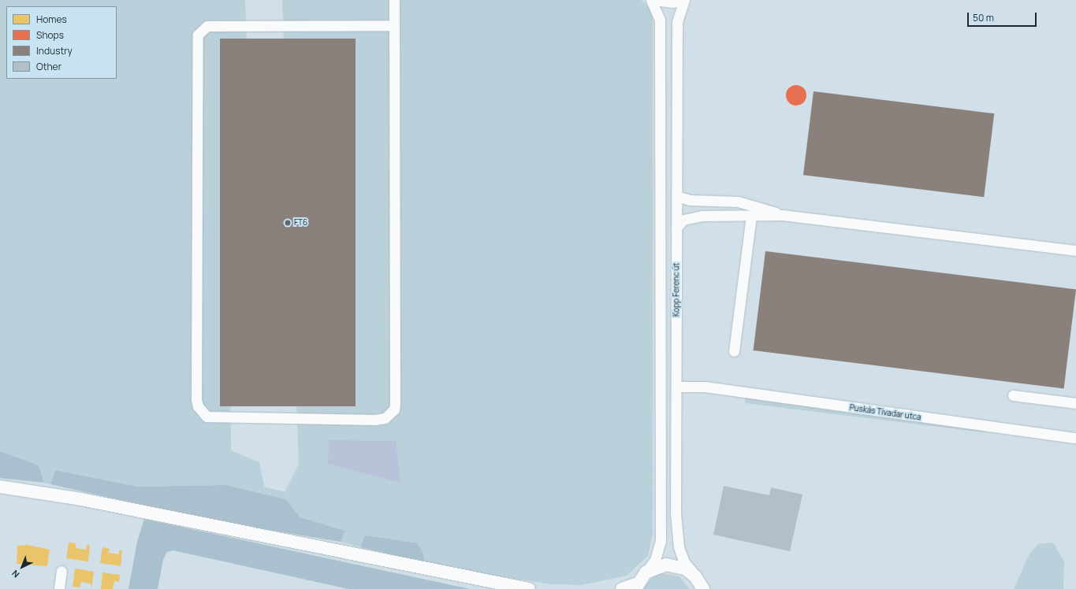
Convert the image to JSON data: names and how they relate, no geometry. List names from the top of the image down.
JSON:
{
  "streets": {
    "street": ["Kopp Ferenc út", "Puskás Tivadar utca"]
  },
  "crossings": [
    ["Kopp Ferenc út", "Puskás Tivadar utca"]
  ],
  "places": ["FT6"],
  "legend": [
    "Homes",
    "Shops",
    "Industry",
    "Other"
  ],
  "scale_bar": "50 m",
  "north": "bottom left"
}
